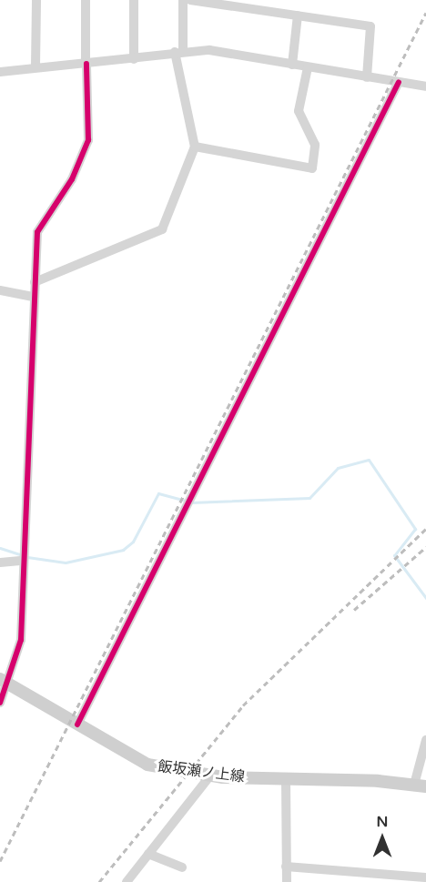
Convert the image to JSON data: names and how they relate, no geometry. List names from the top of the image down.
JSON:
{
  "streets": {
    "main road": ["飯坂瀬ノ上線"]
  },
  "north": "top"
}
